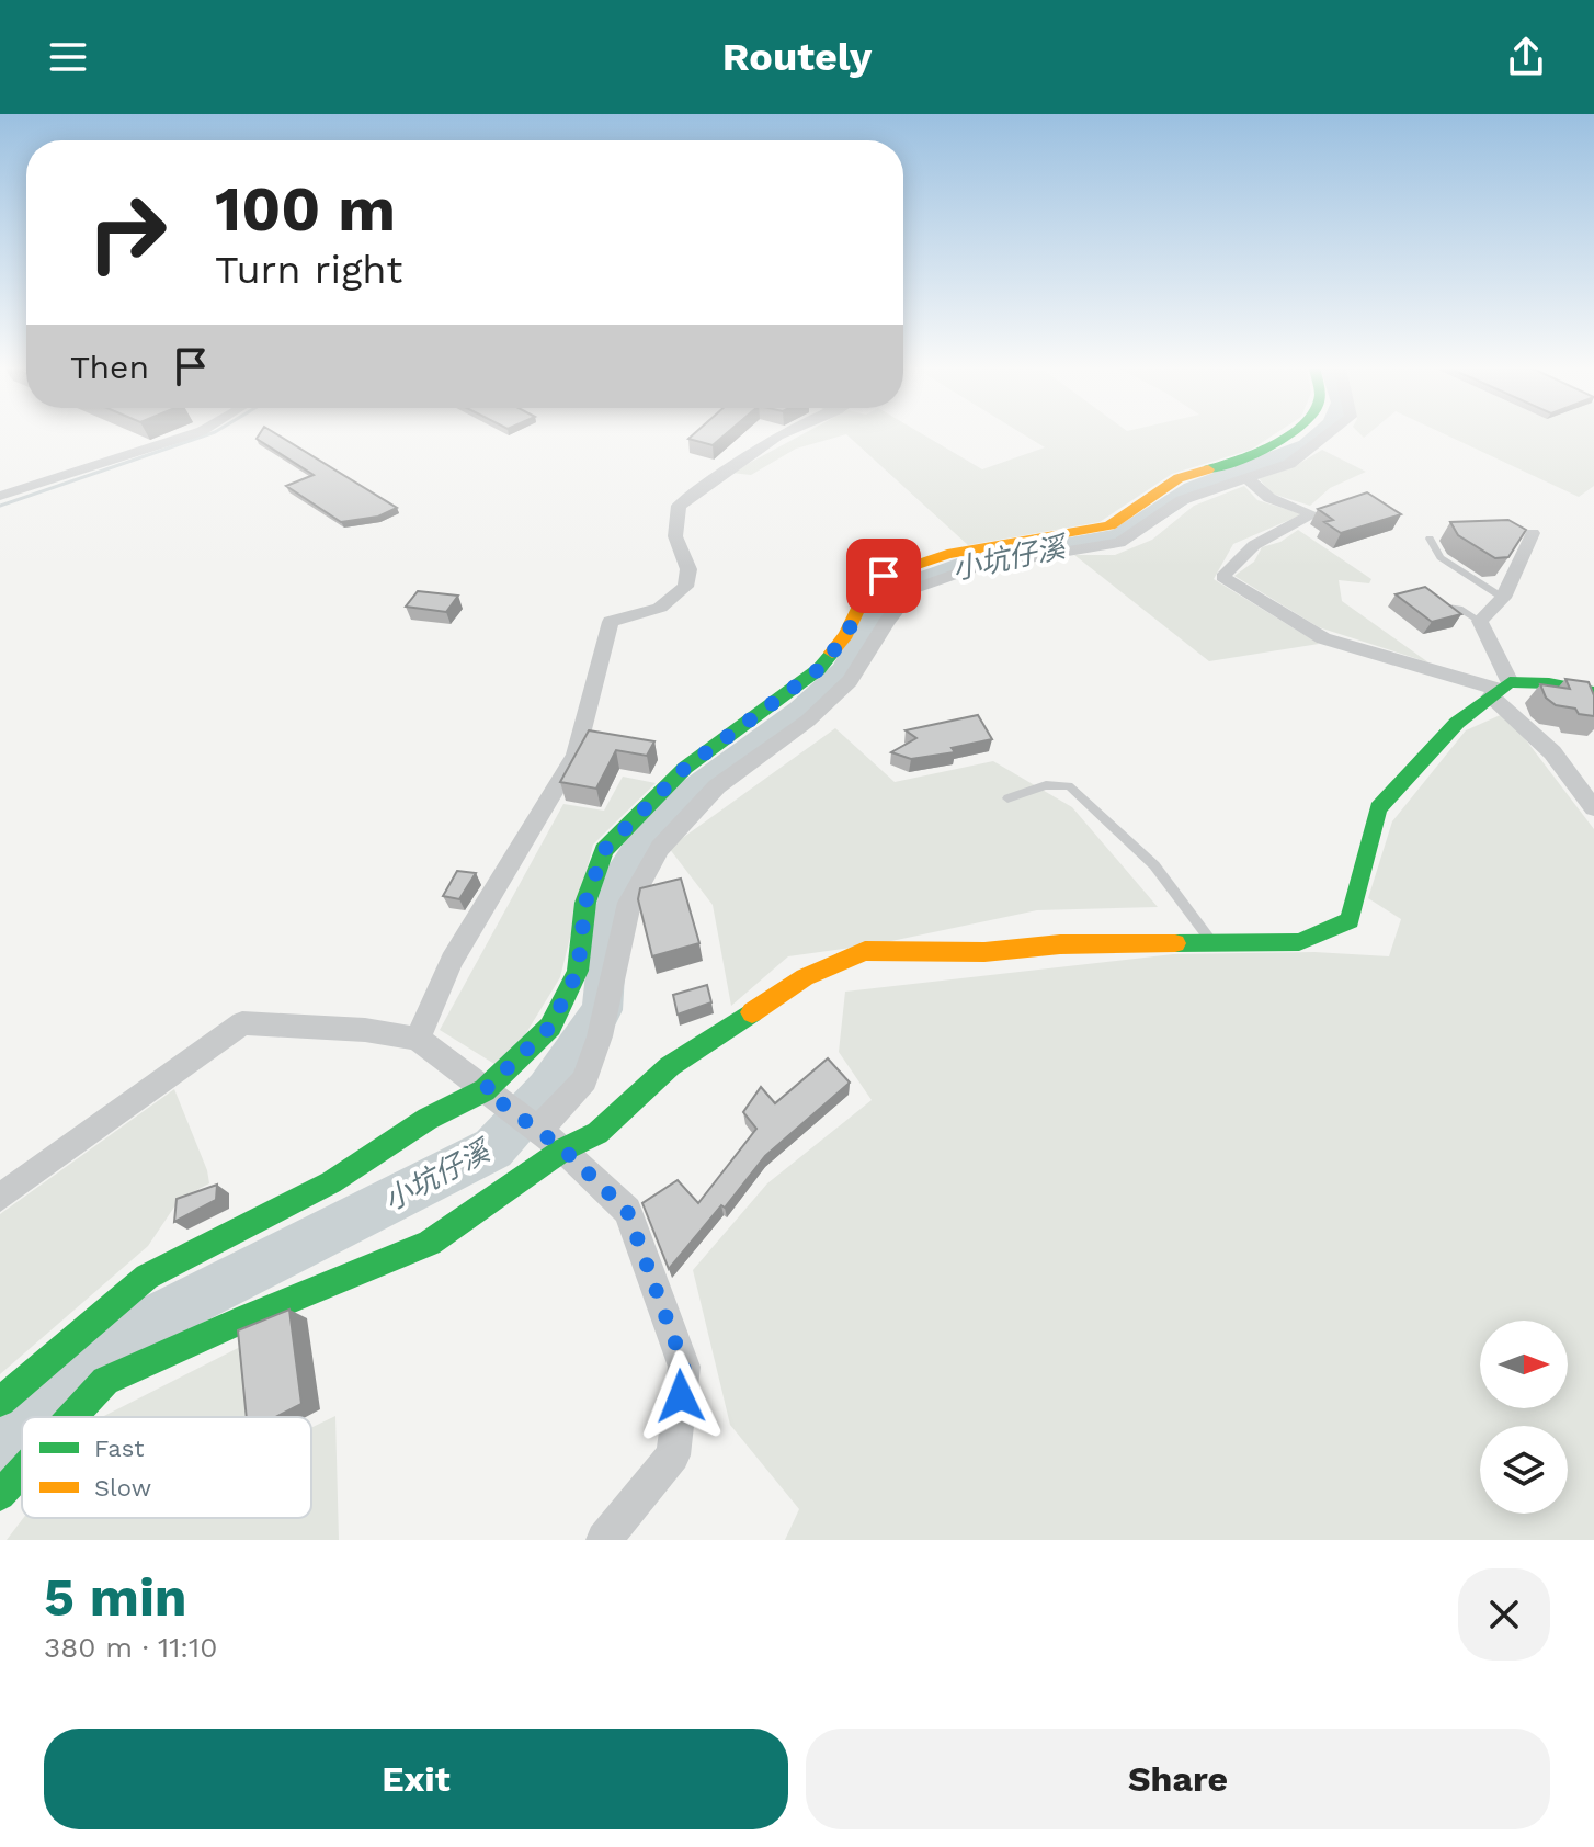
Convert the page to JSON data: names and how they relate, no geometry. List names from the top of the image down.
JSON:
{
  "water": ["小坑仔溪"],
  "legend": ["Fast", "Slow"],
  "north": "right",
  "page": {
    "header": "Routely",
    "turn": ["100 m", "Turn right"],
    "then": "Then",
    "heading": ["5 min", "380 m · 11:10"],
    "buttons": ["Exit", "Share"]
  }
}
